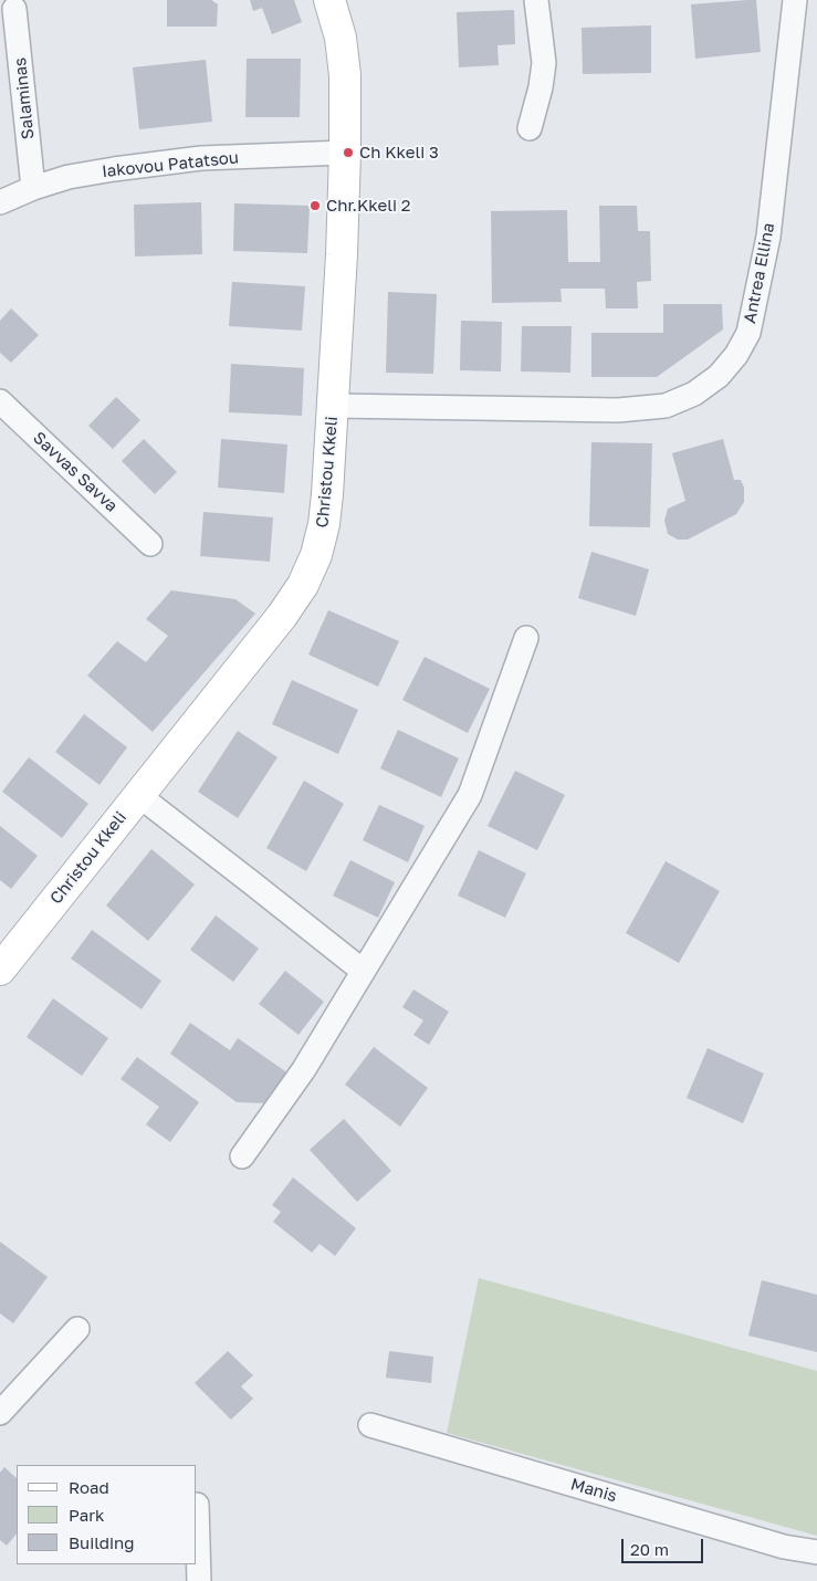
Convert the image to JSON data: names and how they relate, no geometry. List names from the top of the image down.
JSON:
{
  "streets": {
    "street": [
      "Salaminas",
      "Iakovou Patatsou",
      "Antrea Ellina",
      "Savvas Savva",
      "Christou Kkeli",
      "Manis"
    ]
  },
  "crossings": [
    ["Salaminas", "Iakovou Patatsou"],
    ["Iakovou Patatsou", "Christou Kkeli"],
    ["Antrea Ellina", "Christou Kkeli"]
  ],
  "places": ["Ch Kkeli 3", "Chr.Kkeli 2"],
  "legend": ["Road", "Park", "Building"],
  "scale_bar": "20 m"
}
